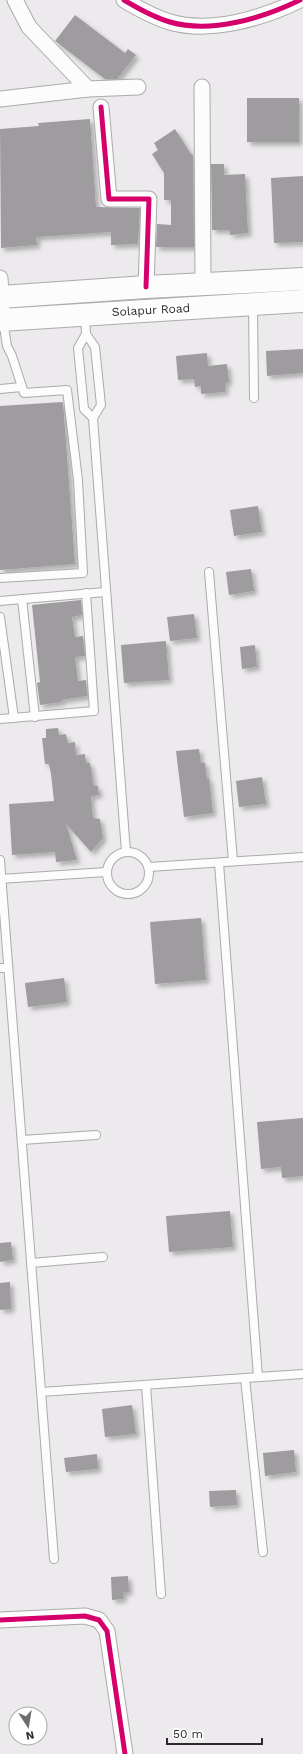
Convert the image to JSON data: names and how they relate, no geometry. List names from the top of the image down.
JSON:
{
  "streets": {
    "highway": ["Solapur Road"]
  },
  "scale_bar": "50 m",
  "north": "bottom"
}
